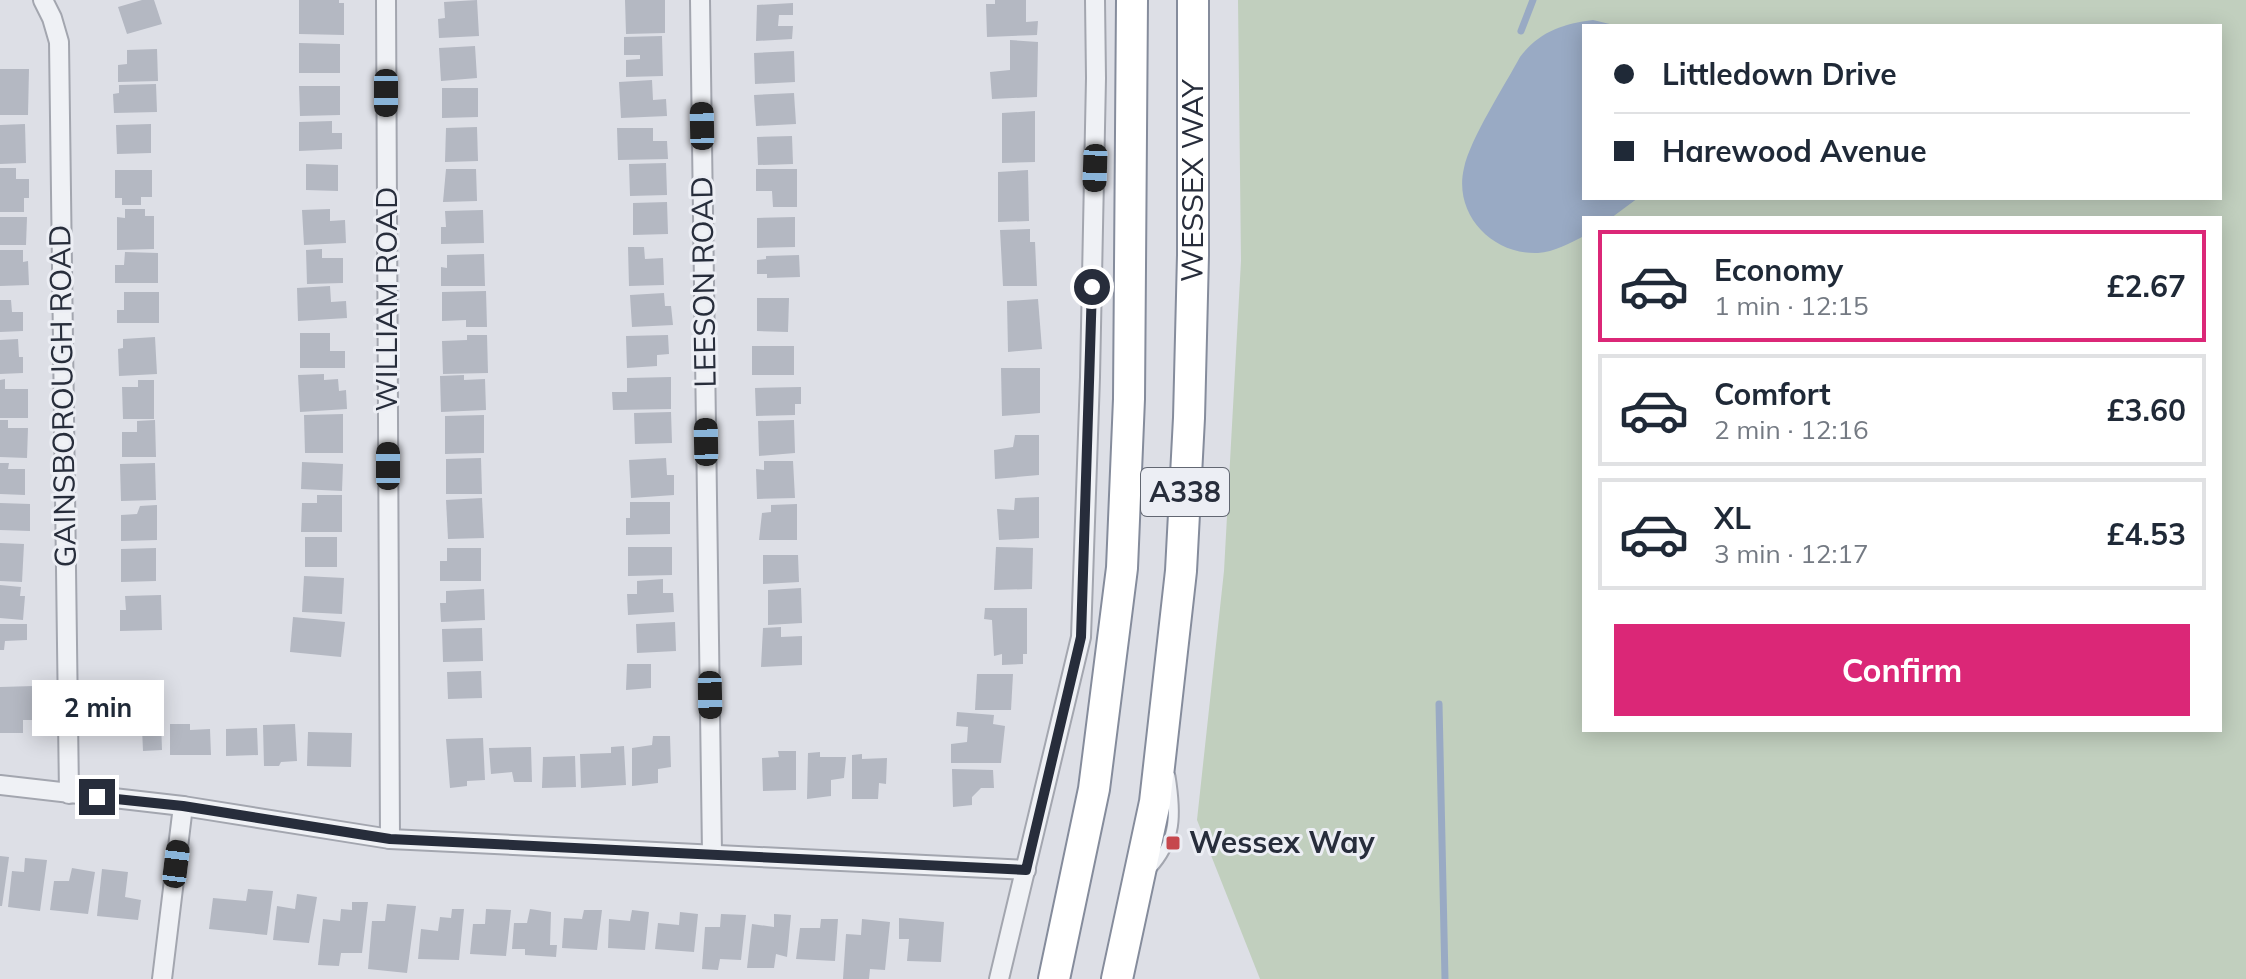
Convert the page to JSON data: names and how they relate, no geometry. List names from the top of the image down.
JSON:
{
  "streets": {
    "highway": ["WESSEX WAY", "A338"],
    "street": ["LEESON ROAD", "WILLIAM ROAD", "GAINSBOROUGH ROAD"]
  },
  "places": {
    "transit": ["Wessex Way"]
  },
  "page": {
    "banner": ["Littledown Drive", "Harewood Avenue"],
    "list": [
      {
        "name": "Economy",
        "note": "1 min · 12:15",
        "value": "£2.67"
      },
      {
        "name": "Comfort",
        "note": "2 min · 12:16",
        "value": "£3.60"
      },
      {
        "name": "XL",
        "note": "3 min · 12:17",
        "value": "£4.53"
      }
    ],
    "buttons": "Confirm",
    "bubble": "2 min"
  }
}
